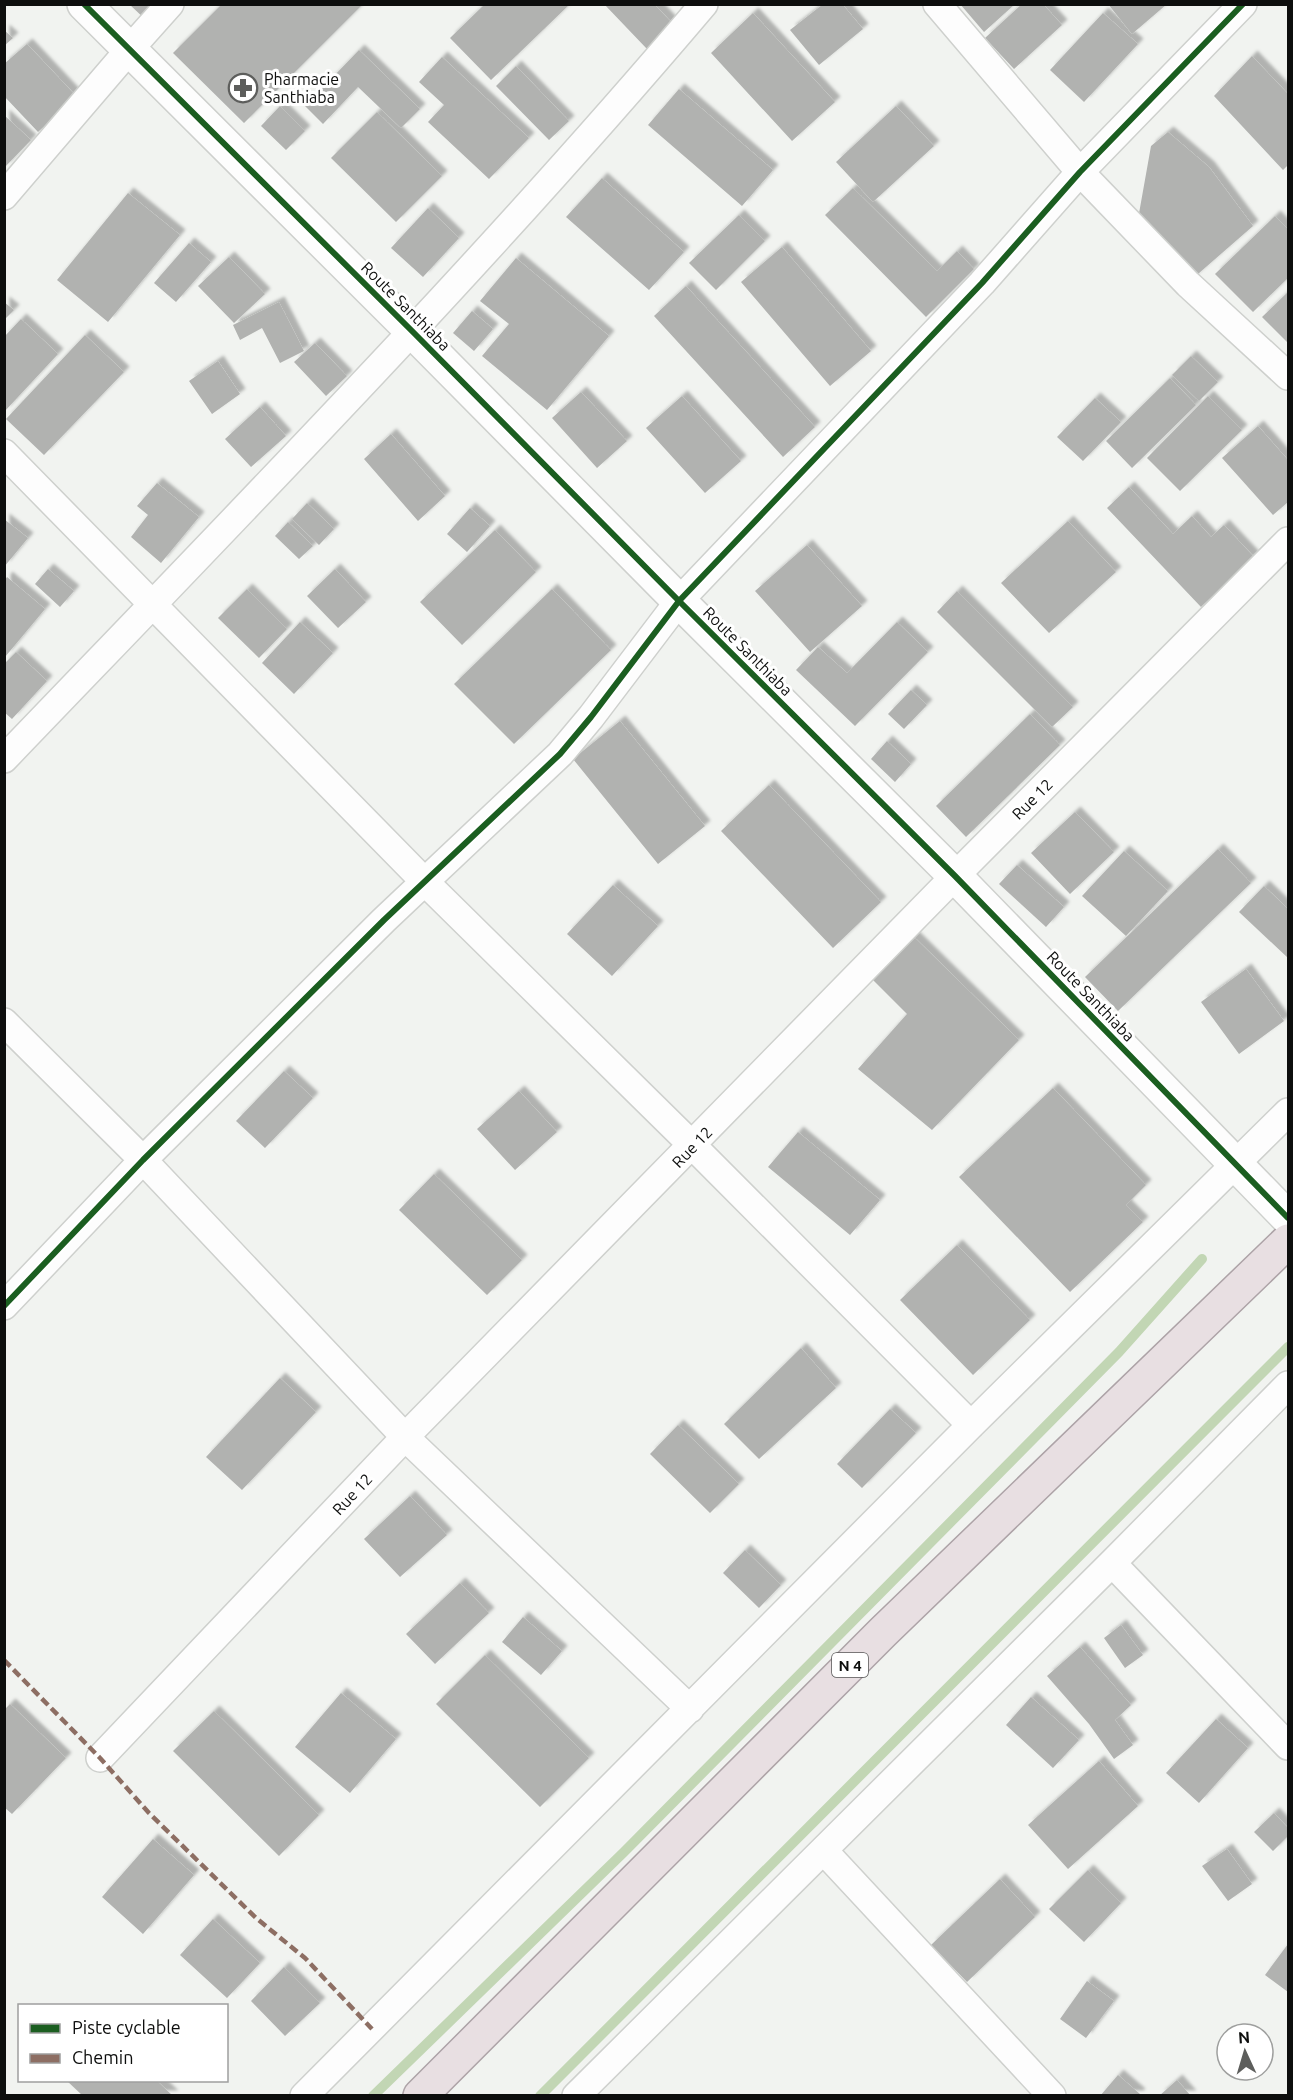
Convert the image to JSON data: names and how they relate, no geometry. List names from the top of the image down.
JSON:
{
  "streets": {
    "highway": ["N 4"],
    "street": ["Route Santhiaba", "Rue 12"]
  },
  "crossings": [
    ["Route Santhiaba", "Rue 12"]
  ],
  "places": {
    "pharmacy": ["Pharmacie Santhiaba"]
  },
  "legend": ["Piste cyclable", "Chemin"],
  "north": "top"
}
